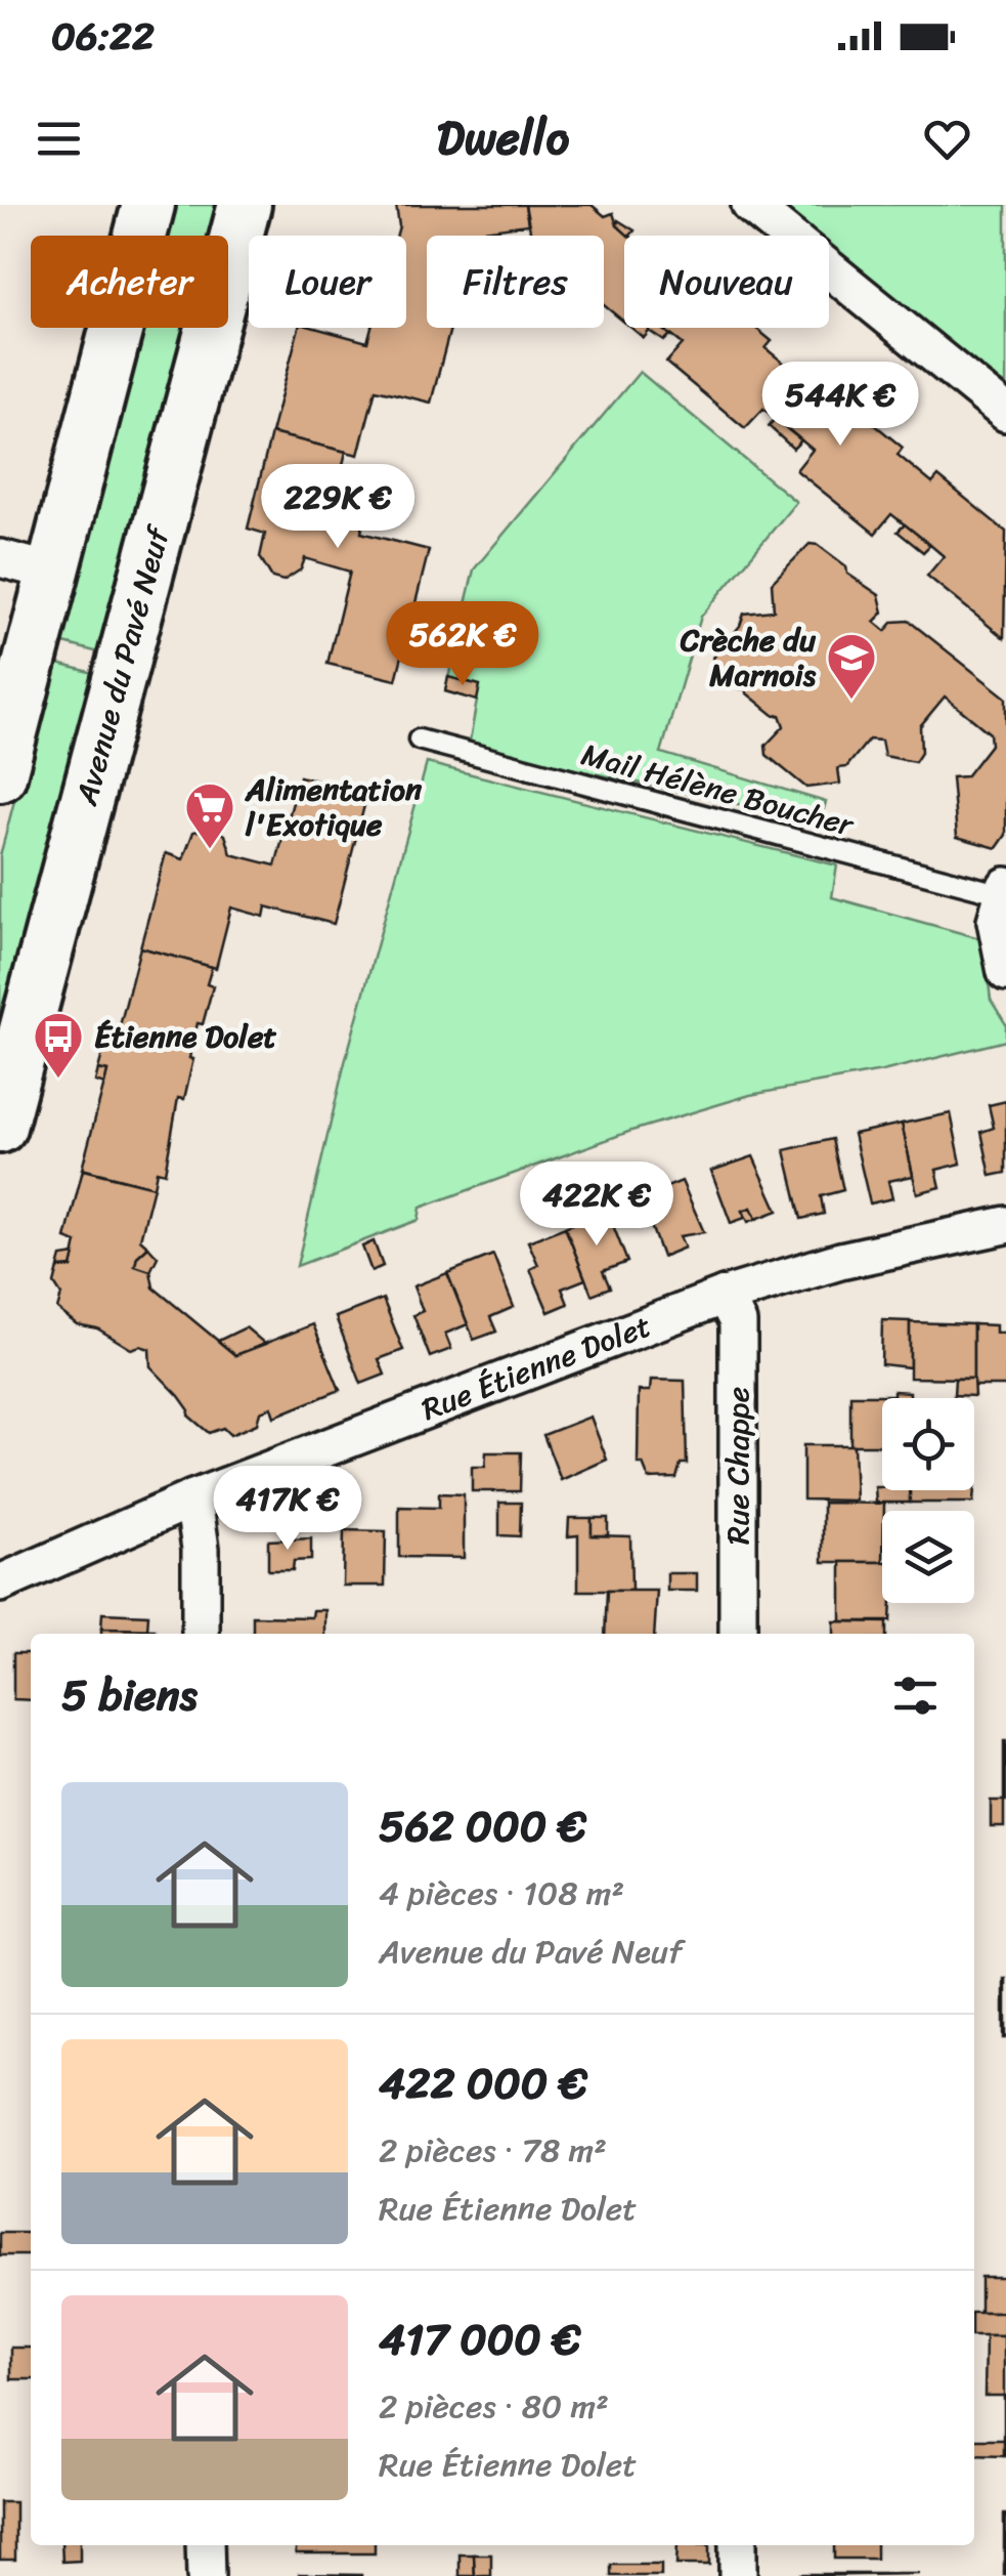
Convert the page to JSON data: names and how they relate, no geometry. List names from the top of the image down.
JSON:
{
  "streets": {
    "main road": ["Avenue du Pavé Neuf"],
    "street": ["Rue Étienne Dolet", "Rue Chappe"],
    "lane": ["Mail Hélène Boucher"]
  },
  "crossings": [
    ["Rue Étienne Dolet", "Rue Chappe"]
  ],
  "places": {
    "school or university": ["Crèche du Marnois"],
    "supermarket": ["Alimentation l'Exotique"],
    "bus stop": ["Étienne Dolet"]
  },
  "page": {
    "status": "06:22",
    "header": "Dwello",
    "chip": [
      "Acheter",
      "Louer",
      "Filtres",
      "Nouveau"
    ],
    "price": [
      "544K €",
      "229K €",
      "562K €",
      "422K €",
      "417K €"
    ],
    "heading": "5 biens",
    "list": [
      {
        "name": "562 000 €",
        "note": "4 pièces · 108 m² · Avenue du Pavé Neuf"
      },
      {
        "name": "422 000 €",
        "note": "2 pièces · 78 m² · Rue Étienne Dolet"
      },
      {
        "name": "417 000 €",
        "note": "2 pièces · 80 m² · Rue Étienne Dolet"
      }
    ]
  }
}
